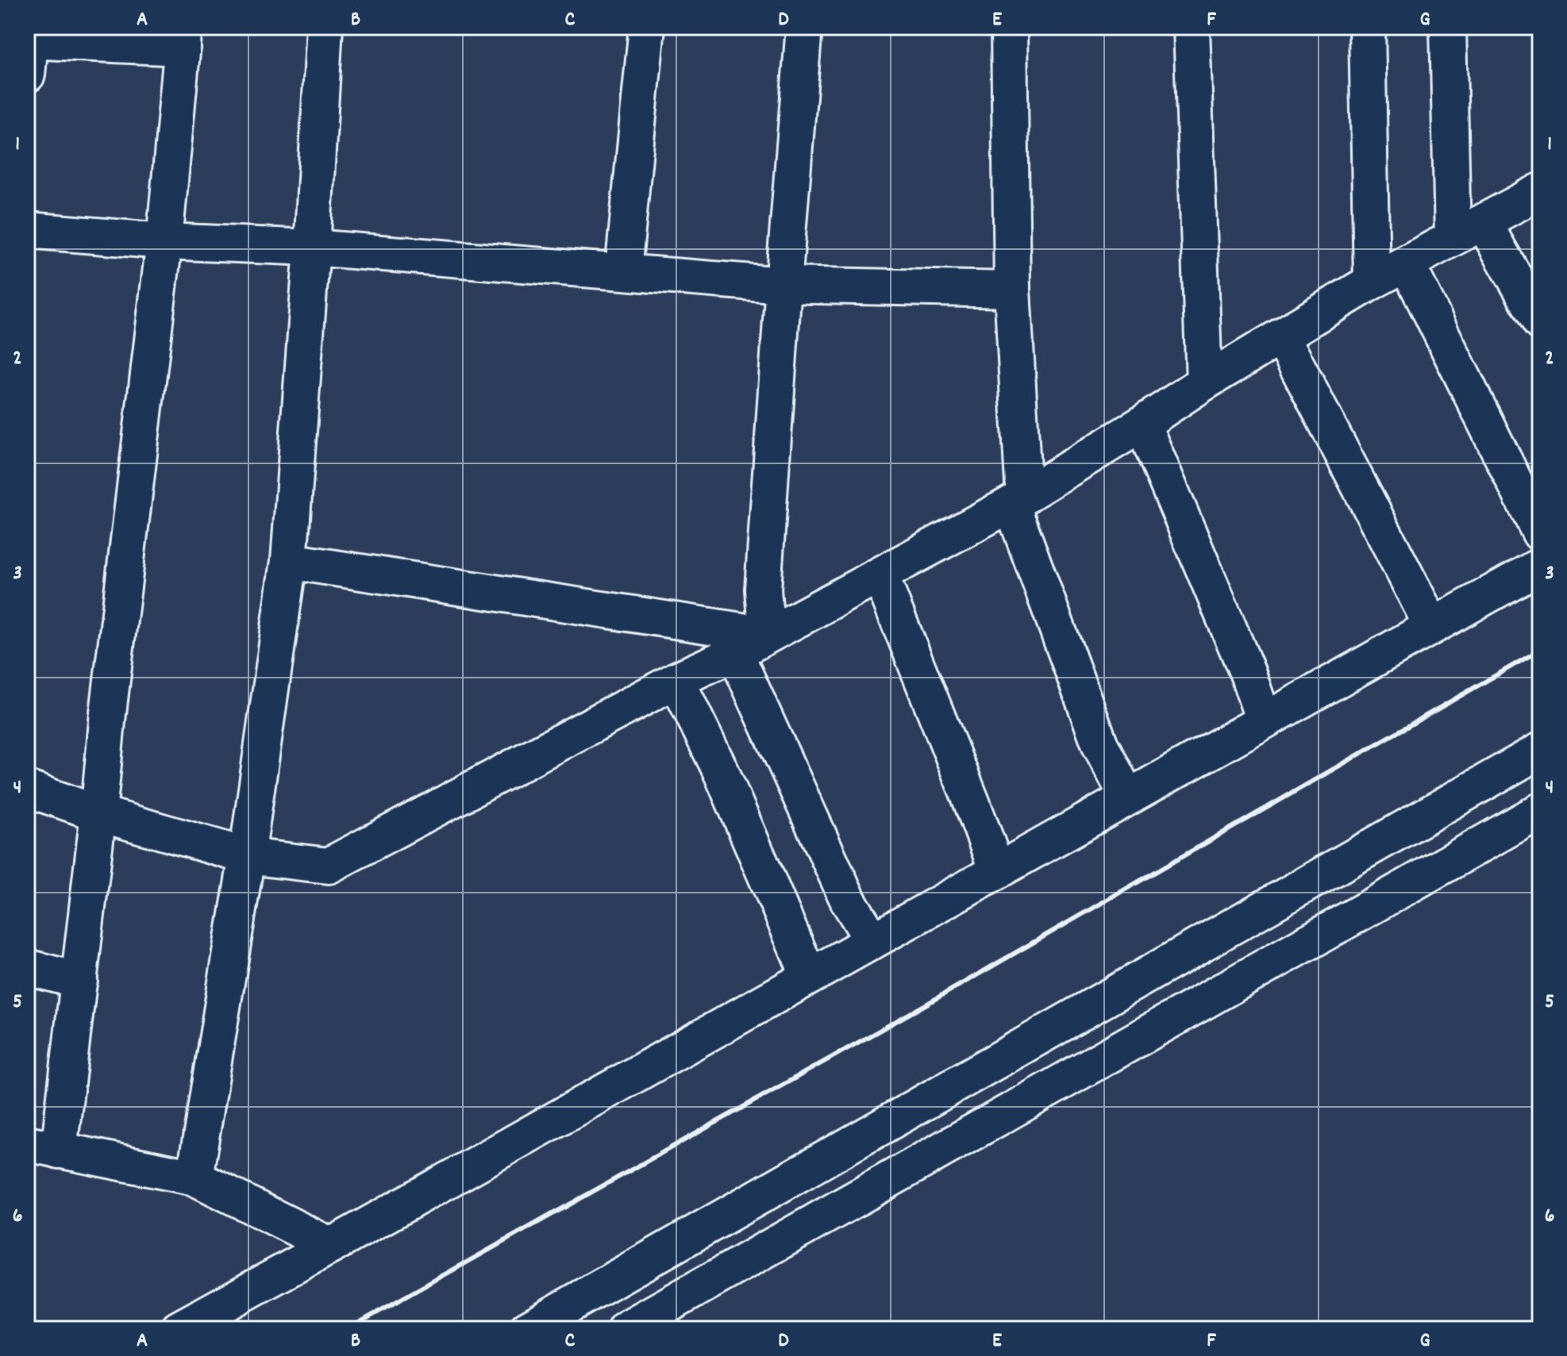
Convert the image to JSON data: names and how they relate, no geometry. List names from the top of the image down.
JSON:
{
  "grid": {
    "columns": [
      "A",
      "B",
      "C",
      "D",
      "E",
      "F",
      "G"
    ],
    "rows": [
      "1",
      "2",
      "3",
      "4",
      "5",
      "6"
    ]
  }
}
